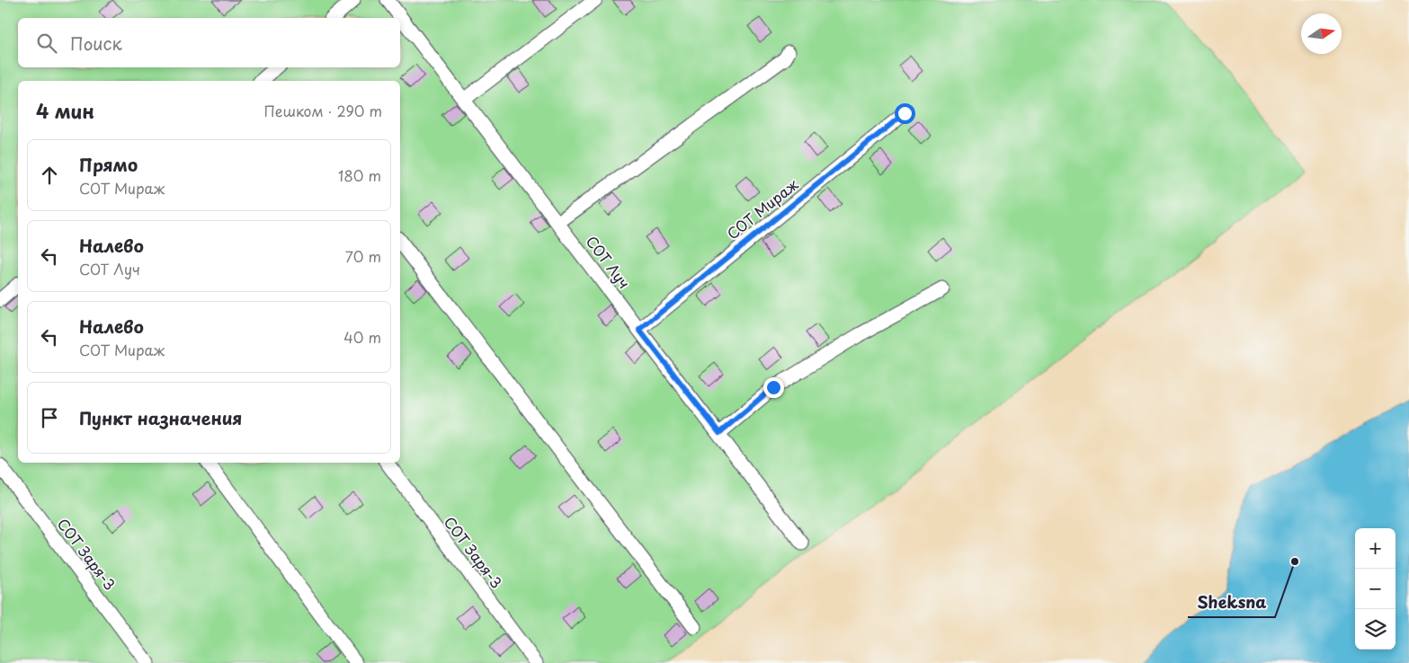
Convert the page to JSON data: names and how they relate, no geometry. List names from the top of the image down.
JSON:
{
  "streets": {
    "street": ["СОТ Мираж", "СОТ Луч", "СОТ Заря-3"]
  },
  "crossings": [
    ["СОТ Мираж", "СОТ Луч"]
  ],
  "places": ["Sheksna"],
  "north": "right",
  "page": {
    "search": "Поиск",
    "heading": ["4 мин", "Пешком · 290 m"],
    "list": [
      ["Прямо", "СОТ Мираж", "180 m"],
      ["Налево", "СОТ Луч", "70 m"],
      ["Налево", "СОТ Мираж", "40 m"],
      "Пункт назначения"
    ],
    "map_buttons": ["+", "−"]
  }
}
